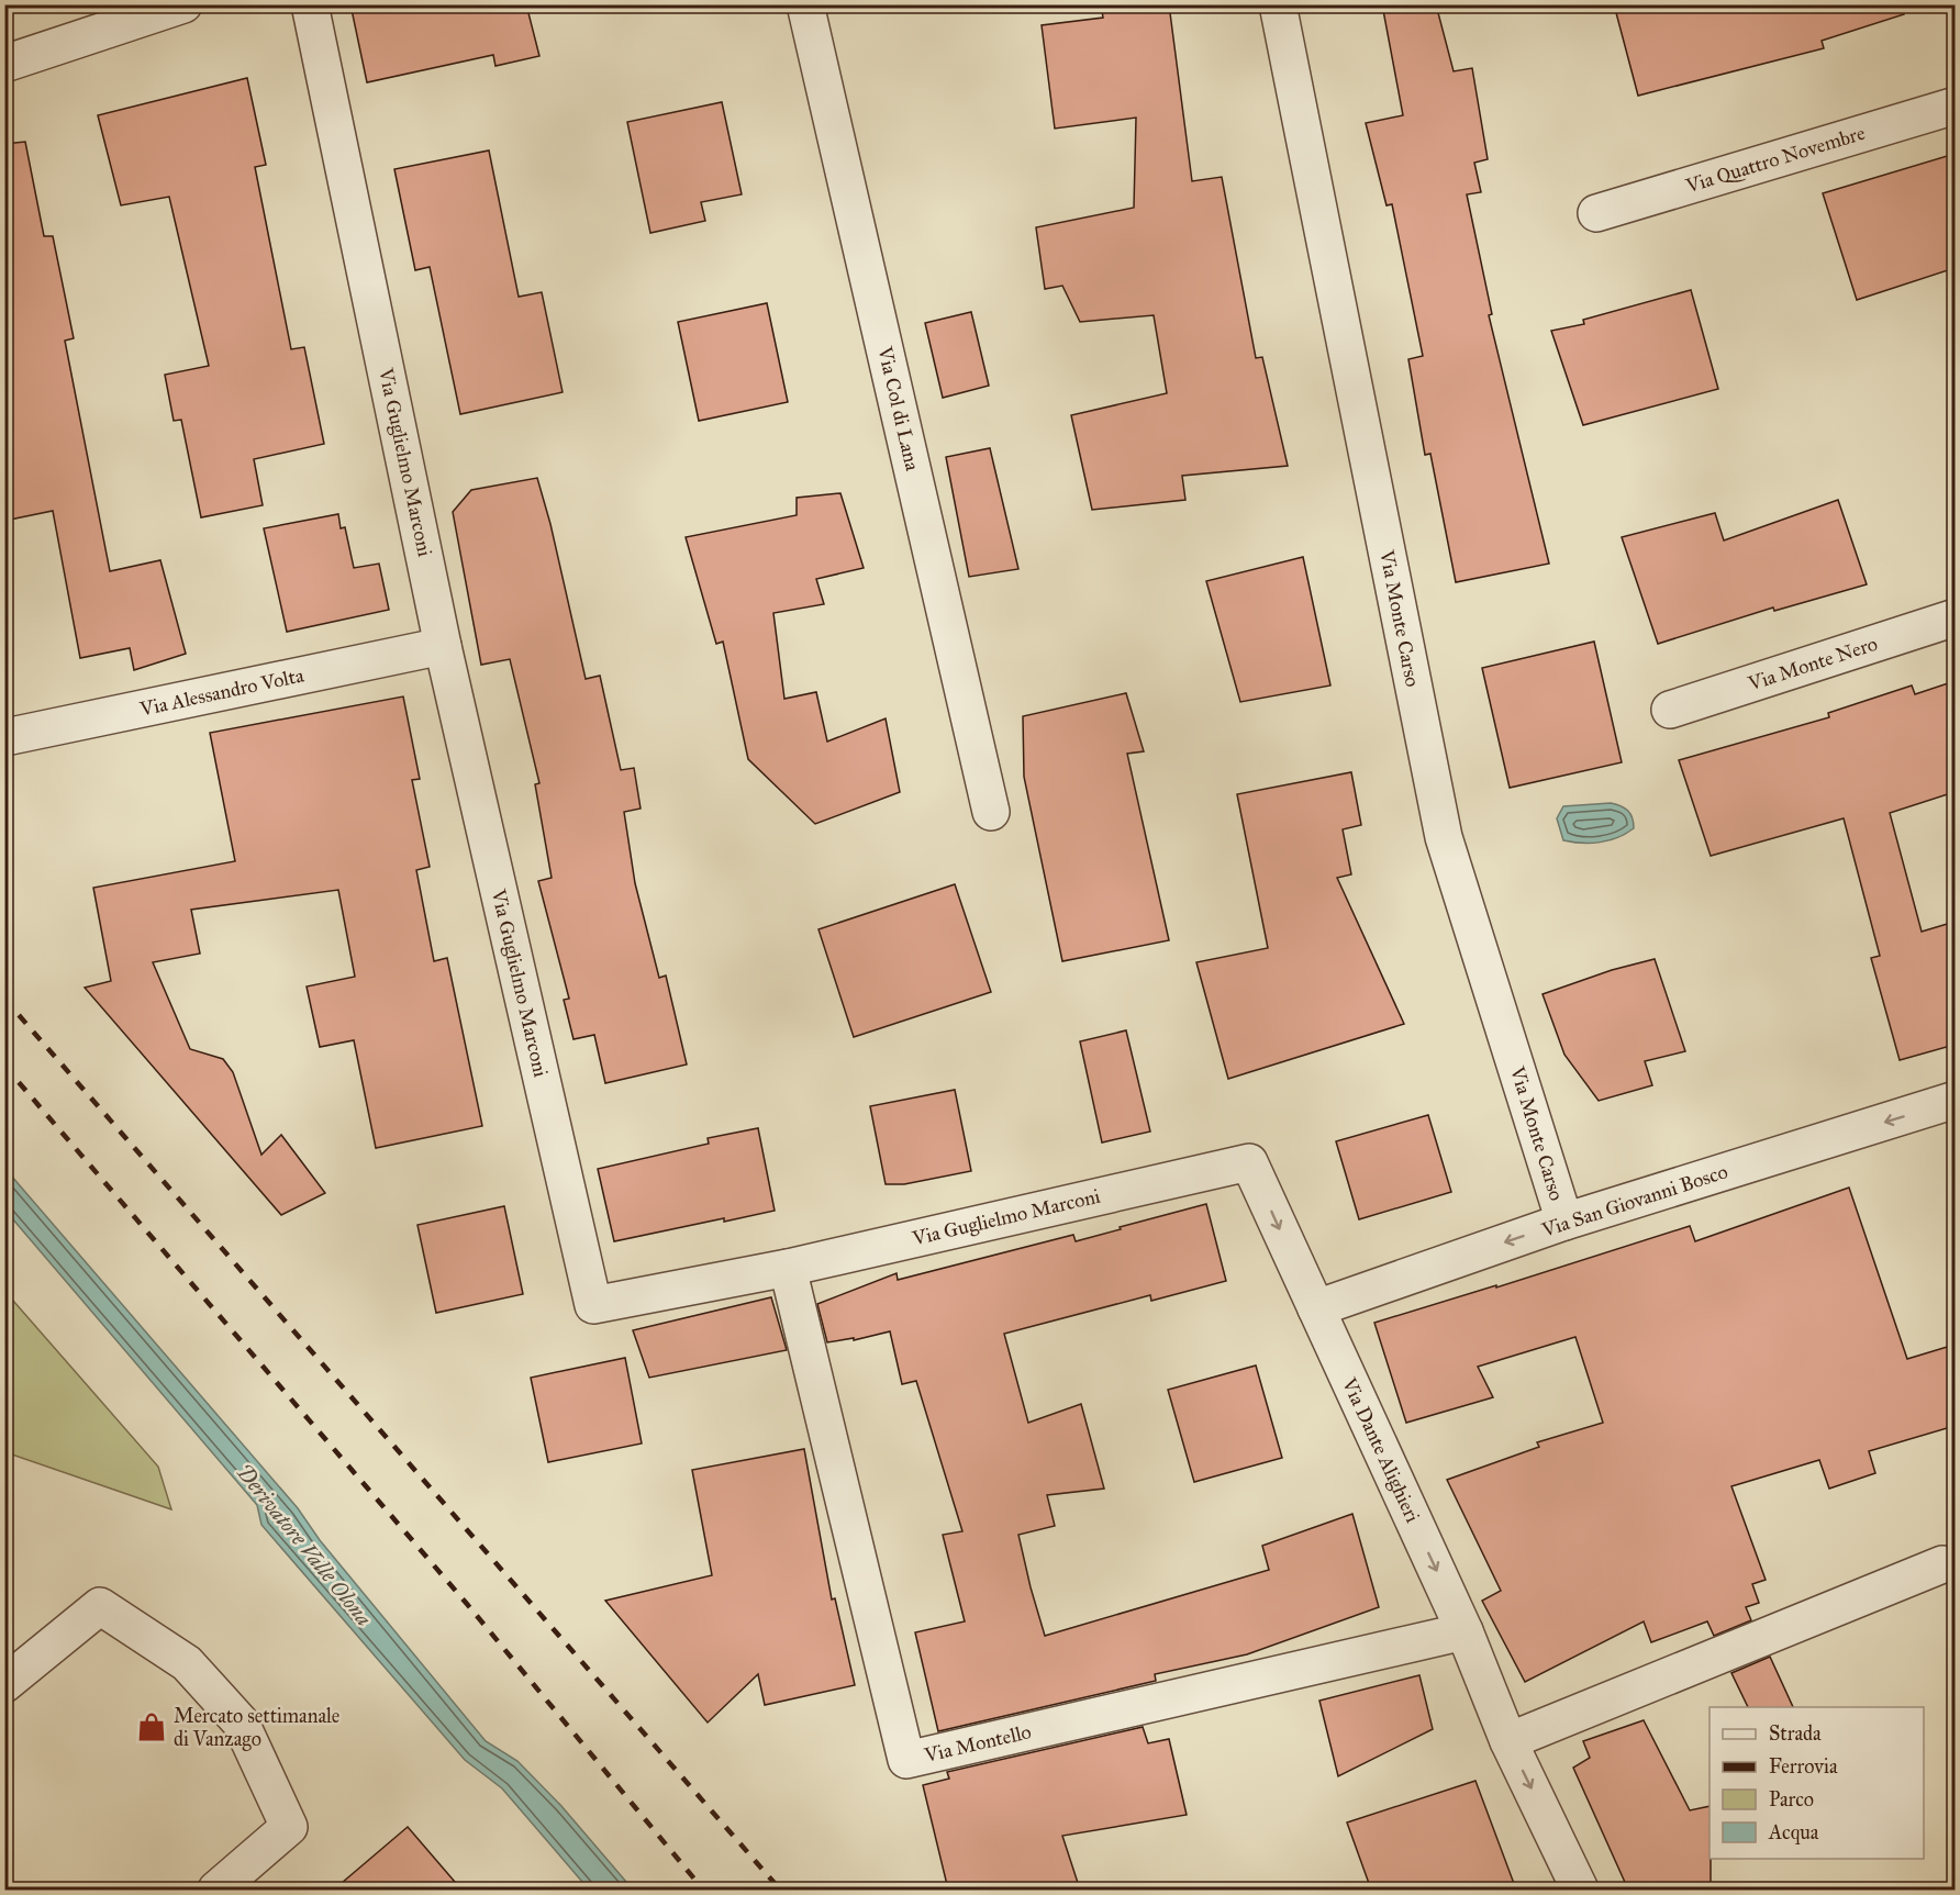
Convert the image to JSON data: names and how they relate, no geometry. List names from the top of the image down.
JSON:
{
  "streets": {
    "street": [
      "Via Quattro Novembre",
      "Via Col di Lana",
      "Via Guglielmo Marconi",
      "Via Monte Carso",
      "Via Monte Nero",
      "Via Alessandro Volta",
      "Via San Giovanni Bosco",
      "Via Dante Alighieri",
      "Via Montello"
    ]
  },
  "crossings": [
    ["Via Guglielmo Marconi", "Via Alessandro Volta"],
    ["Via Guglielmo Marconi", "Via Dante Alighieri"],
    ["Via Guglielmo Marconi", "Via Montello"],
    ["Via Monte Carso", "Via San Giovanni Bosco"],
    ["Via San Giovanni Bosco", "Via Dante Alighieri"],
    ["Via Dante Alighieri", "Via Montello"]
  ],
  "one_way": ["Via San Giovanni Bosco", "Via Dante Alighieri"],
  "water": ["Derivatore Valle Olona"],
  "places": {
    "shop": ["Mercato settimanale di Vanzago"]
  },
  "legend": [
    "Strada",
    "Ferrovia",
    "Parco",
    "Acqua"
  ]
}
